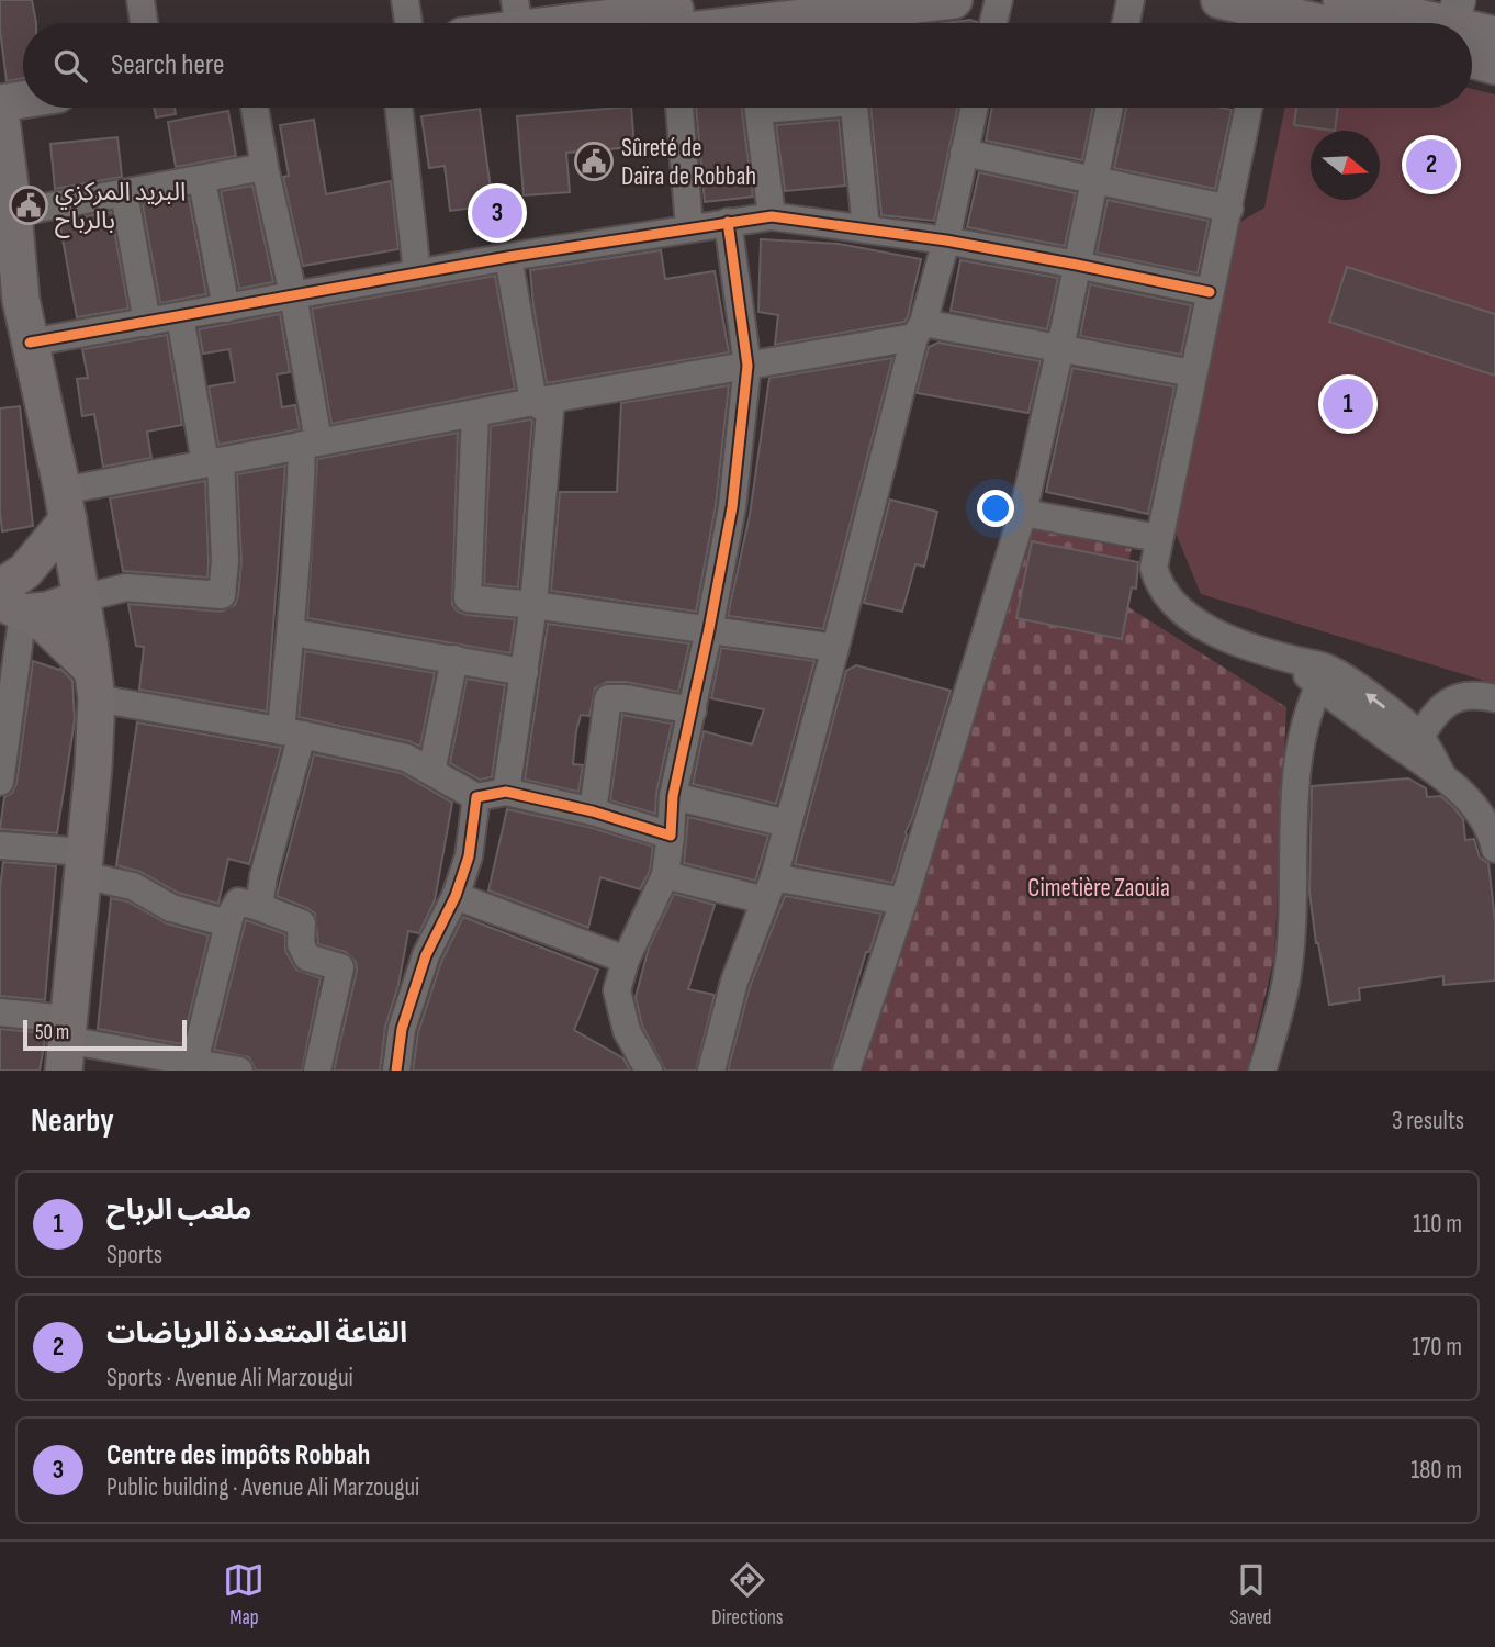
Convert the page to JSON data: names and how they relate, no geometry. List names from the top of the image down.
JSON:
{
  "parks": ["Cimetière Zaouia"],
  "places": {
    "public building": ["Sûreté de Daïra de Robbah", "البريد المركزي بالرباح"]
  },
  "scale_bar": "50 m",
  "north": "right",
  "page": {
    "search": "Search here",
    "pins": ["2", "3", "1"],
    "scale": "50 m",
    "heading": ["Nearby", "3 results"],
    "list": [
      {
        "mark": "1",
        "name": "ملعب الرباح",
        "note": "Sports",
        "value": "110 m"
      },
      {
        "mark": "2",
        "name": "القاعة المتعددة الرياضات",
        "note": "Sports · Avenue Ali Marzougui",
        "value": "170 m"
      },
      {
        "mark": "3",
        "name": "Centre des impôts Robbah",
        "note": "Public building · Avenue Ali Marzougui",
        "value": "180 m"
      }
    ],
    "nav": ["Map", "Directions", "Saved"]
  }
}
